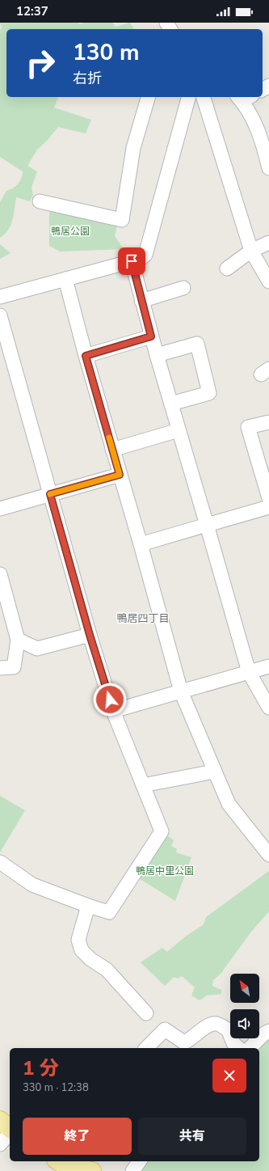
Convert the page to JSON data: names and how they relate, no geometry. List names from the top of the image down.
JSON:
{
  "districts": ["鴨居四丁目"],
  "parks": ["鴨居公園", "鴨居中里公園"],
  "north": "top left",
  "page": {
    "status": "12:37",
    "turn": ["130 m", "右折"],
    "heading": ["1 分", "330 m · 12:38"],
    "buttons": ["終了", "共有"]
  }
}
